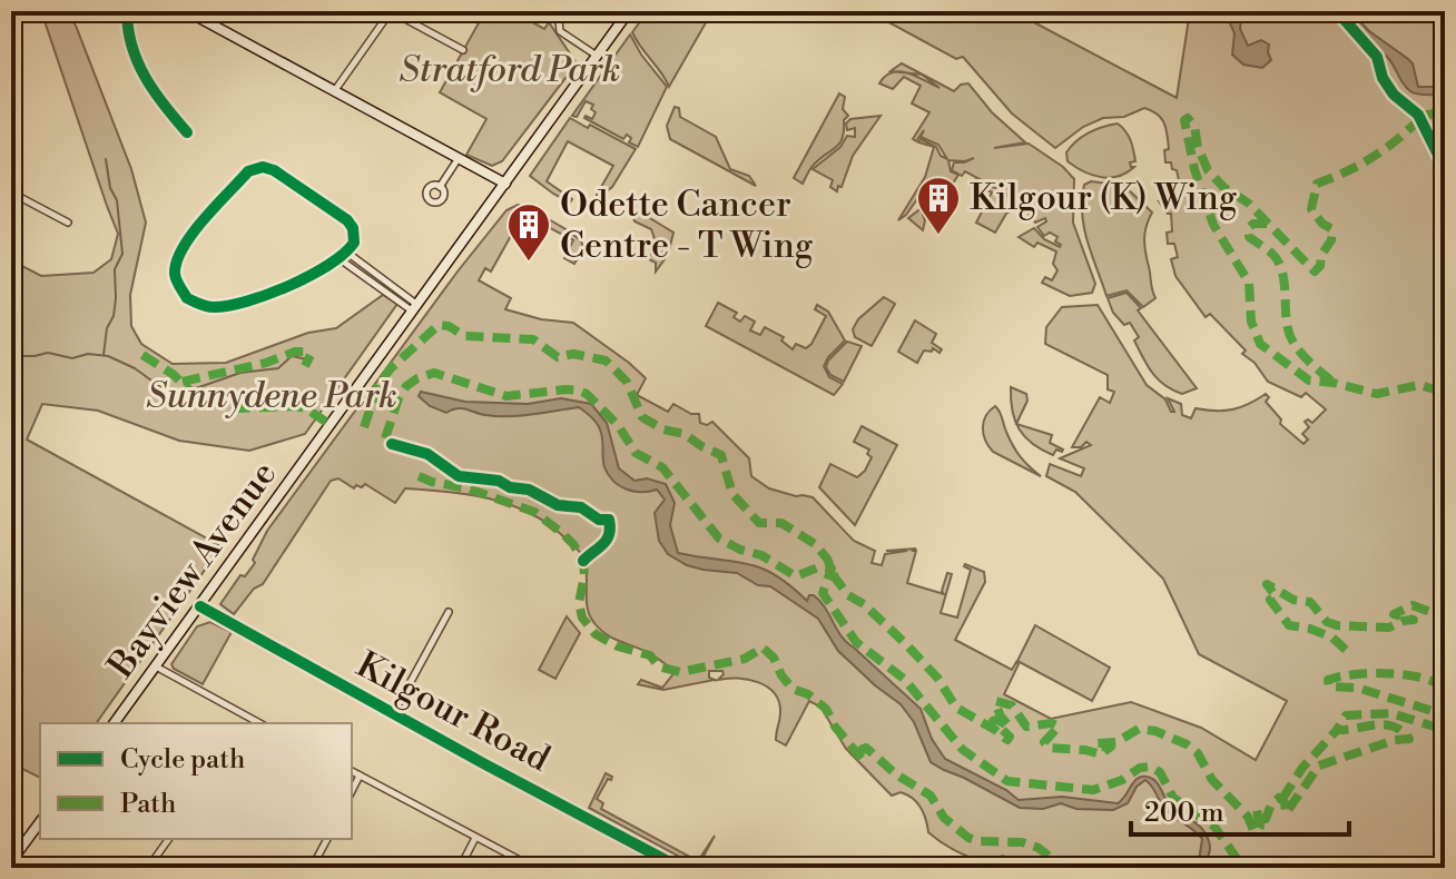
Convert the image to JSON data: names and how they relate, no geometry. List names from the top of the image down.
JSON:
{
  "streets": {
    "main road": ["Bayview Avenue"],
    "street": ["Kilgour Road"]
  },
  "crossings": [
    ["Bayview Avenue", "Kilgour Road"]
  ],
  "parks": ["Stratford Park", "Sunnydene Park"],
  "places": {
    "building": ["Kilgour (K) Wing", "Odette Cancer Centre - T Wing"]
  },
  "legend": ["Cycle path", "Path"],
  "scale_bar": "200 m"
}
